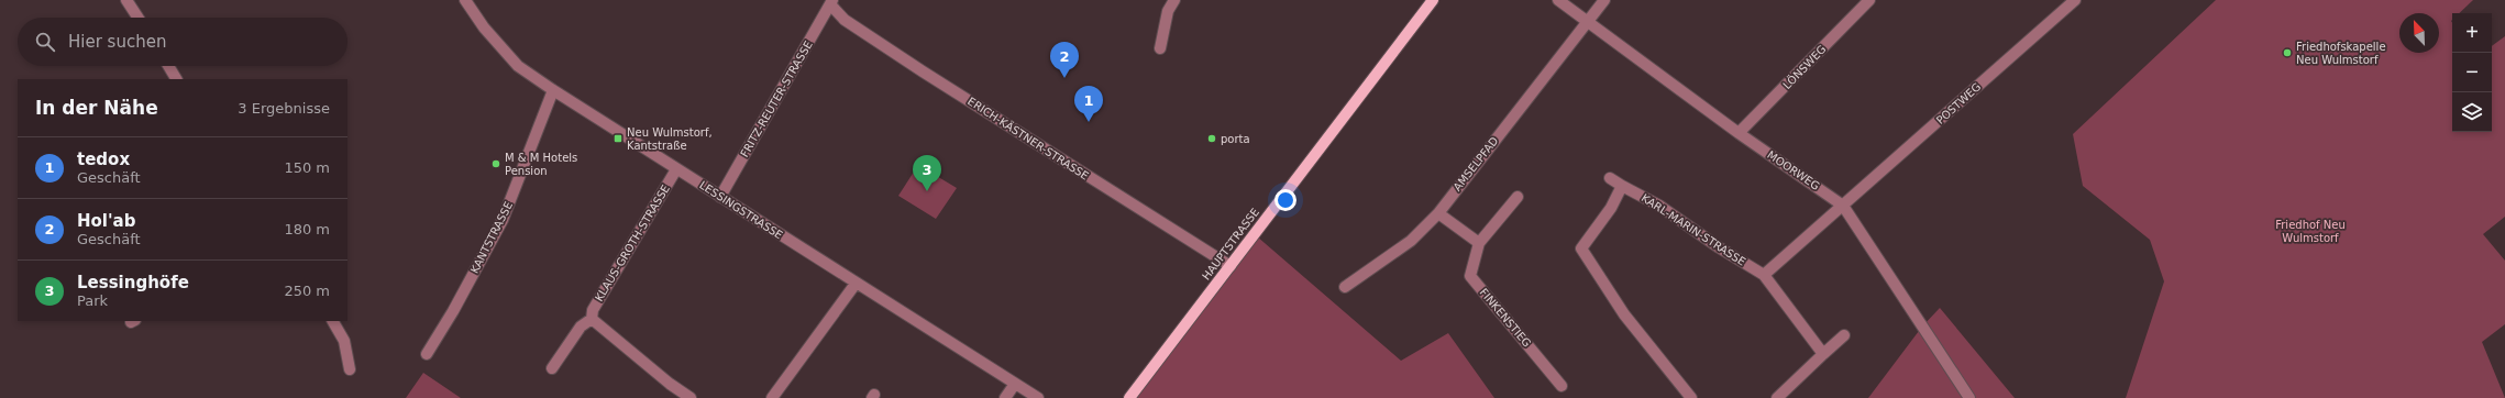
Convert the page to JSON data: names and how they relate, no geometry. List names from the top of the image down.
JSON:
{
  "streets": {
    "main road": ["HAUPTSTRASSE"],
    "street": [
      "LÖNSWEG",
      "FRITZ-REUTER-STRASSE",
      "POSTWEG",
      "ERICH-KÄSTNER-STRASSE",
      "AMSELPFAD",
      "MOORWEG",
      "LESSINGSTRASSE",
      "KARL-MARIN-STRASSE",
      "KANTSTRASSE",
      "KLAUS-GROTH-STRASSE",
      "FINKENSTIEG"
    ]
  },
  "crossings": [
    ["LÖNSWEG", "MOORWEG"],
    ["FRITZ-REUTER-STRASSE", "ERICH-KÄSTNER-STRASSE"],
    ["FRITZ-REUTER-STRASSE", "LESSINGSTRASSE"],
    ["POSTWEG", "MOORWEG"],
    ["POSTWEG", "KARL-MARIN-STRASSE"],
    ["ERICH-KÄSTNER-STRASSE", "HAUPTSTRASSE"],
    ["AMSELPFAD", "MOORWEG"],
    ["LESSINGSTRASSE", "KANTSTRASSE"],
    ["LESSINGSTRASSE", "KLAUS-GROTH-STRASSE"]
  ],
  "parks": ["Friedhof Neu Wulmstorf"],
  "places": {
    "other": ["Friedhofskapelle Neu Wulmstorf", "porta", "M & M Hotels Pension"],
    "transit": ["Neu Wulmstorf, Kantstraße"]
  },
  "north": "top left",
  "page": {
    "map_buttons": ["+", "−"],
    "search": "Hier suchen",
    "pins": ["2", "1", "3"],
    "heading": ["In der Nähe", "3 Ergebnisse"],
    "list": [
      {
        "mark": "1",
        "name": "tedox",
        "note": "Geschäft",
        "value": "150 m"
      },
      {
        "mark": "2",
        "name": "Hol'ab",
        "note": "Geschäft",
        "value": "180 m"
      },
      {
        "mark": "3",
        "name": "Lessinghöfe",
        "note": "Park",
        "value": "250 m"
      }
    ]
  }
}
